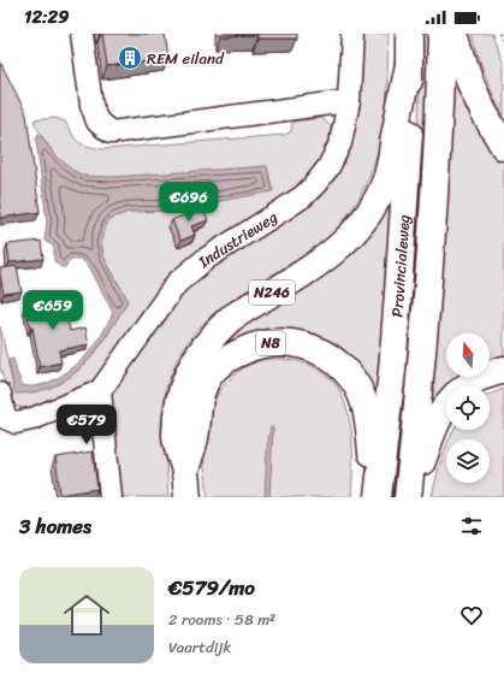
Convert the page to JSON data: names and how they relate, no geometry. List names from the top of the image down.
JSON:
{
  "streets": {
    "main road": ["Provincialeweg", "N246", "N8"],
    "street": ["Industrieweg"]
  },
  "crossings": [
    ["Provincialeweg", "N246"],
    ["Provincialeweg", "N8"],
    ["N246", "N8"]
  ],
  "places": {
    "building": ["REM eiland"]
  },
  "north": "top",
  "page": {
    "status": "12:29",
    "price": ["€696", "€659", "€579"],
    "heading": "3 homes",
    "list": [
      {
        "name": "€579/mo",
        "note": "2 rooms · 58 m² · Vaartdijk"
      }
    ]
  }
}
